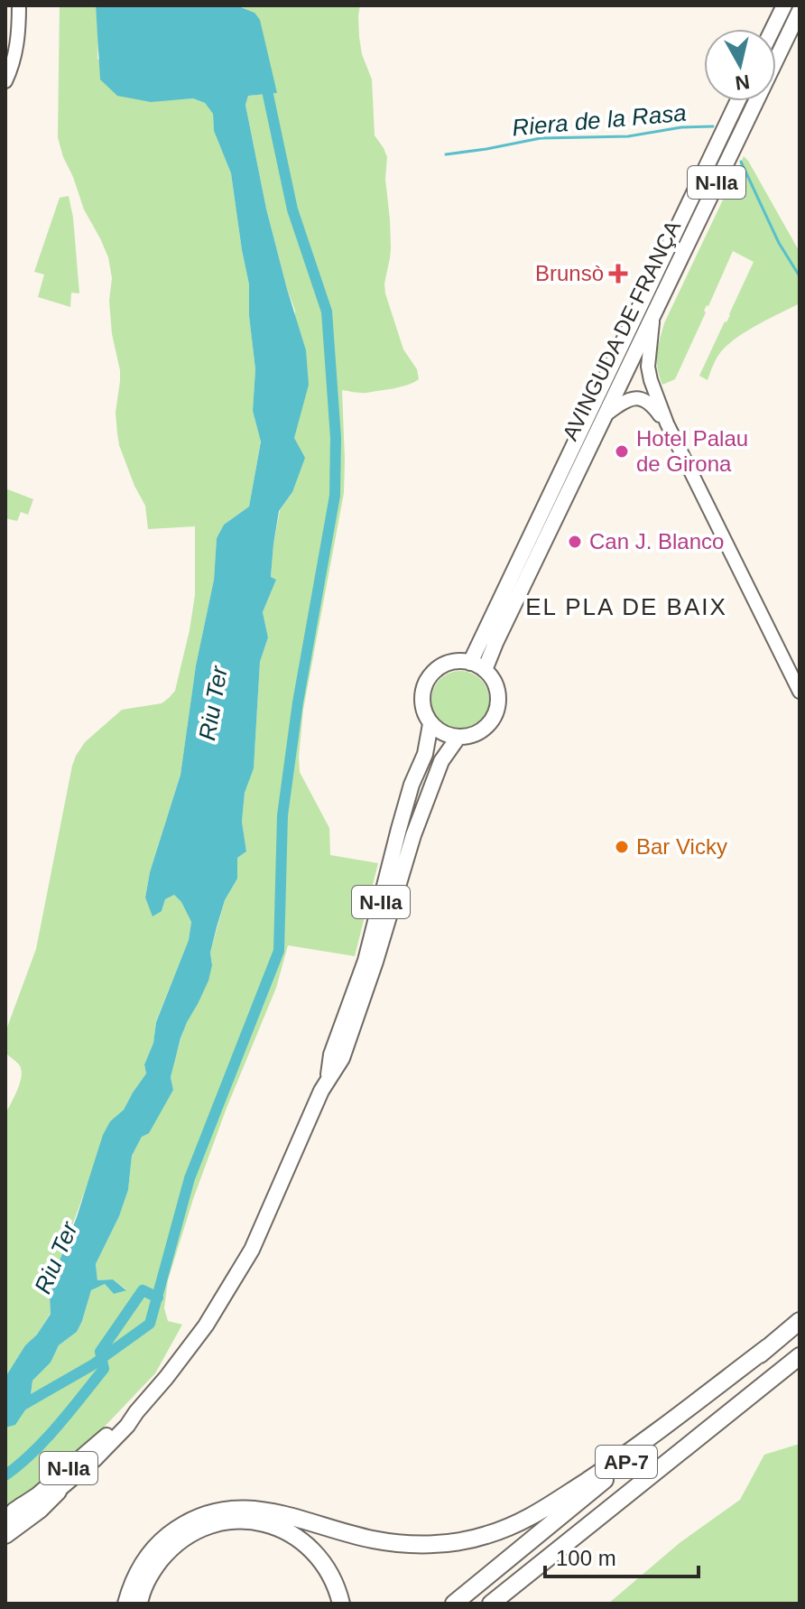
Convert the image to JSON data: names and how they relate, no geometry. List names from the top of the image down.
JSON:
{
  "streets": {
    "highway": ["AP-7"],
    "main road": ["N-IIa", "AVINGUDA DE FRANÇA"]
  },
  "crossings": [
    ["N-IIa", "AVINGUDA DE FRANÇA"]
  ],
  "districts": ["EL PLA DE BAIX"],
  "water": ["Riera de la Rasa", "Riu Ter"],
  "places": {
    "health": ["Brunsò"],
    "other": ["Hotel Palau de Girona", "Can J. Blanco", "Bar Vicky"]
  },
  "scale_bar": "100 m",
  "north": "bottom"
}
